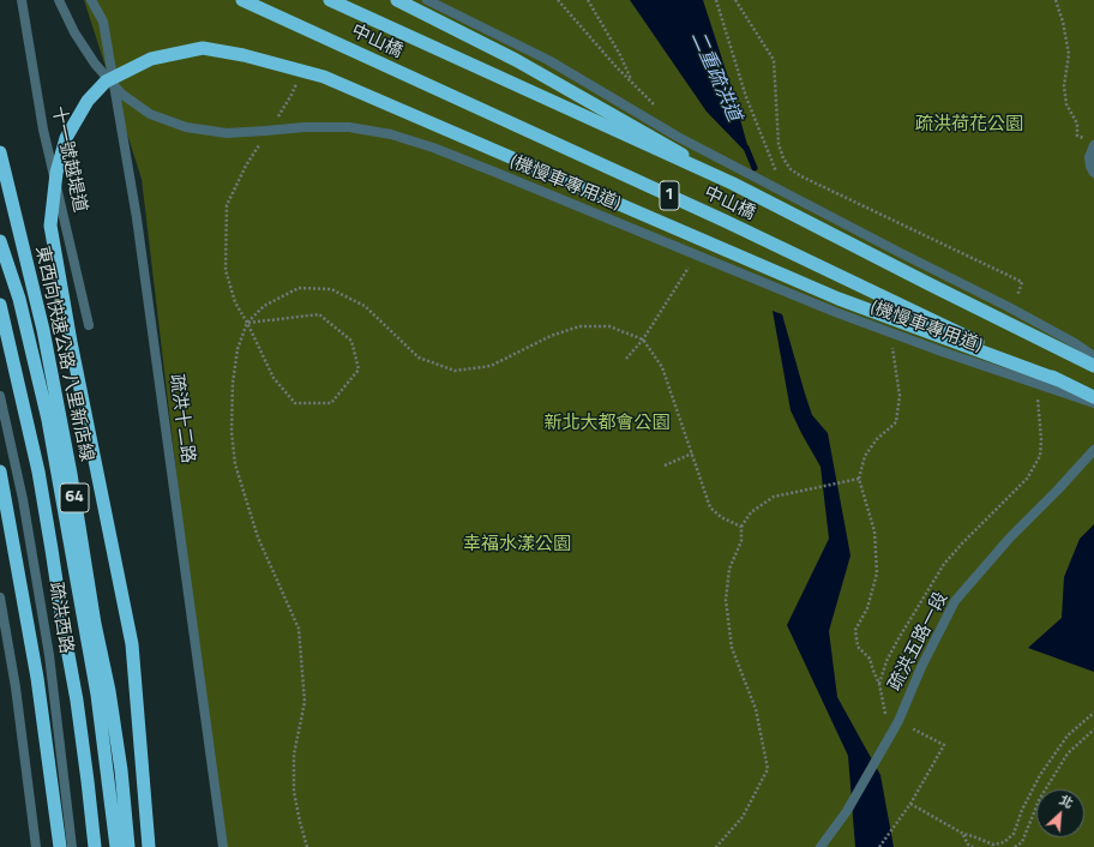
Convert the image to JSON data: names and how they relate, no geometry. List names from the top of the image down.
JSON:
{
  "streets": {
    "highway": [
      "中山橋",
      "1",
      "東西向快速公路 八里新店線",
      "64"
    ],
    "street": [
      "十一號越堤道",
      "(機慢車專用道)",
      "疏洪十二路",
      "疏洪西路",
      "疏洪五路一段"
    ]
  },
  "water": ["二重疏洪道"],
  "parks": ["疏洪荷花公園", "新北大都會公園", "幸福水漾公園"],
  "north": "top right"
}
